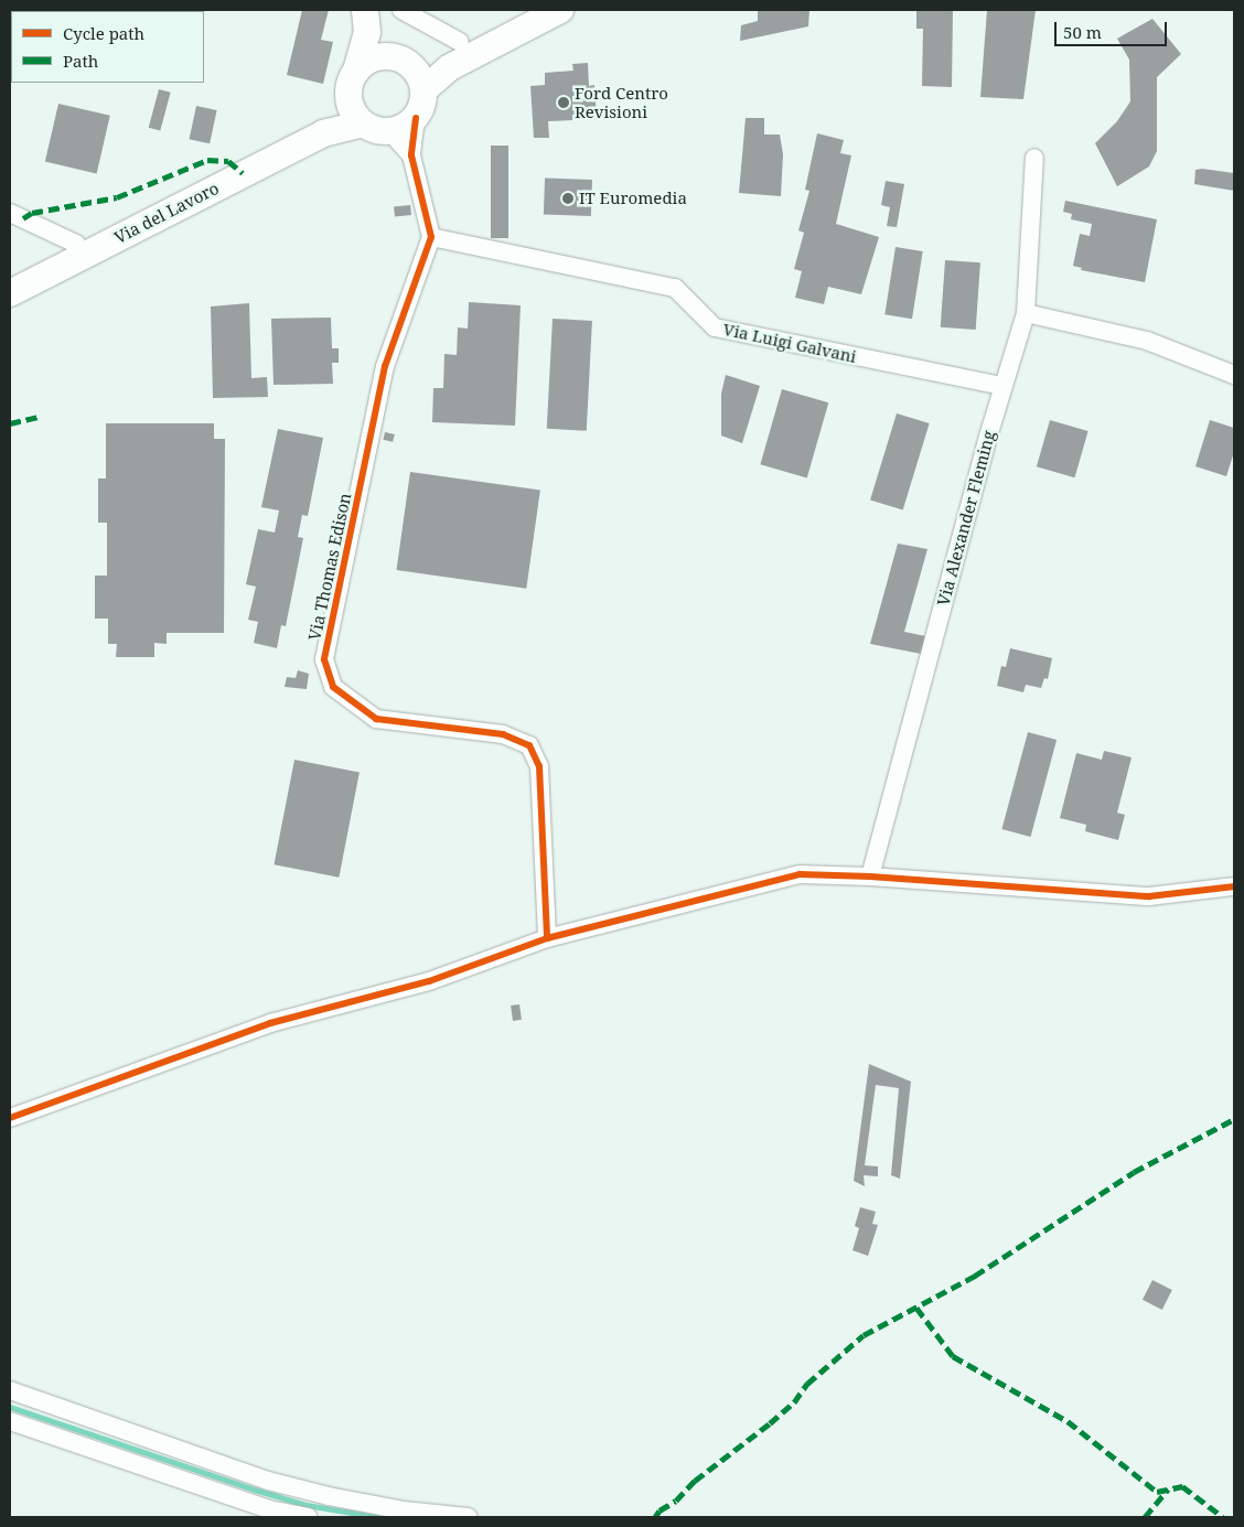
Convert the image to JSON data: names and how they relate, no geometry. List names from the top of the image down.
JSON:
{
  "streets": {
    "main road": ["Via del Lavoro"],
    "street": ["Via Luigi Galvani", "Via Alexander Fleming", "Via Thomas Edison"]
  },
  "crossings": [
    ["Via Luigi Galvani", "Via Alexander Fleming"],
    ["Via Luigi Galvani", "Via Thomas Edison"]
  ],
  "places": ["Ford Centro Revisioni", "IT Euromedia"],
  "legend": ["Cycle path", "Path"],
  "scale_bar": "50 m"
}
